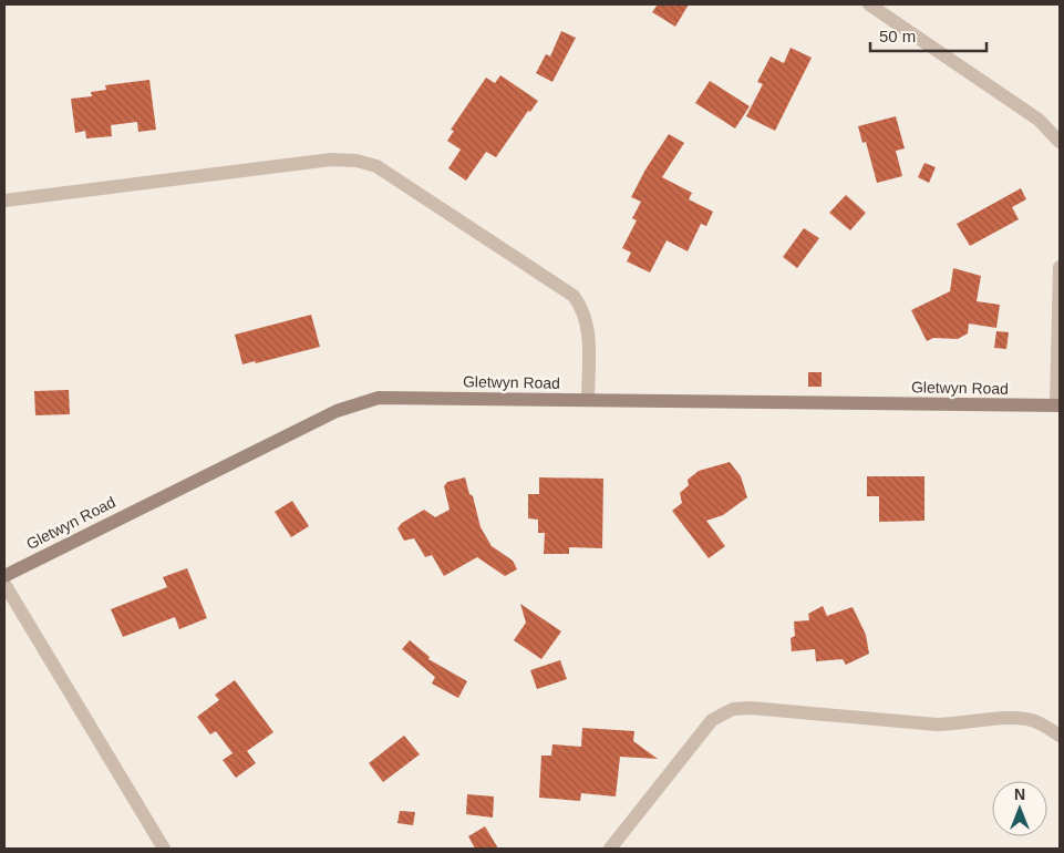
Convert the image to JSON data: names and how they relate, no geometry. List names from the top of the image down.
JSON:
{
  "streets": {
    "street": ["Gletwyn Road"]
  },
  "scale_bar": "50 m",
  "north": "top"
}
